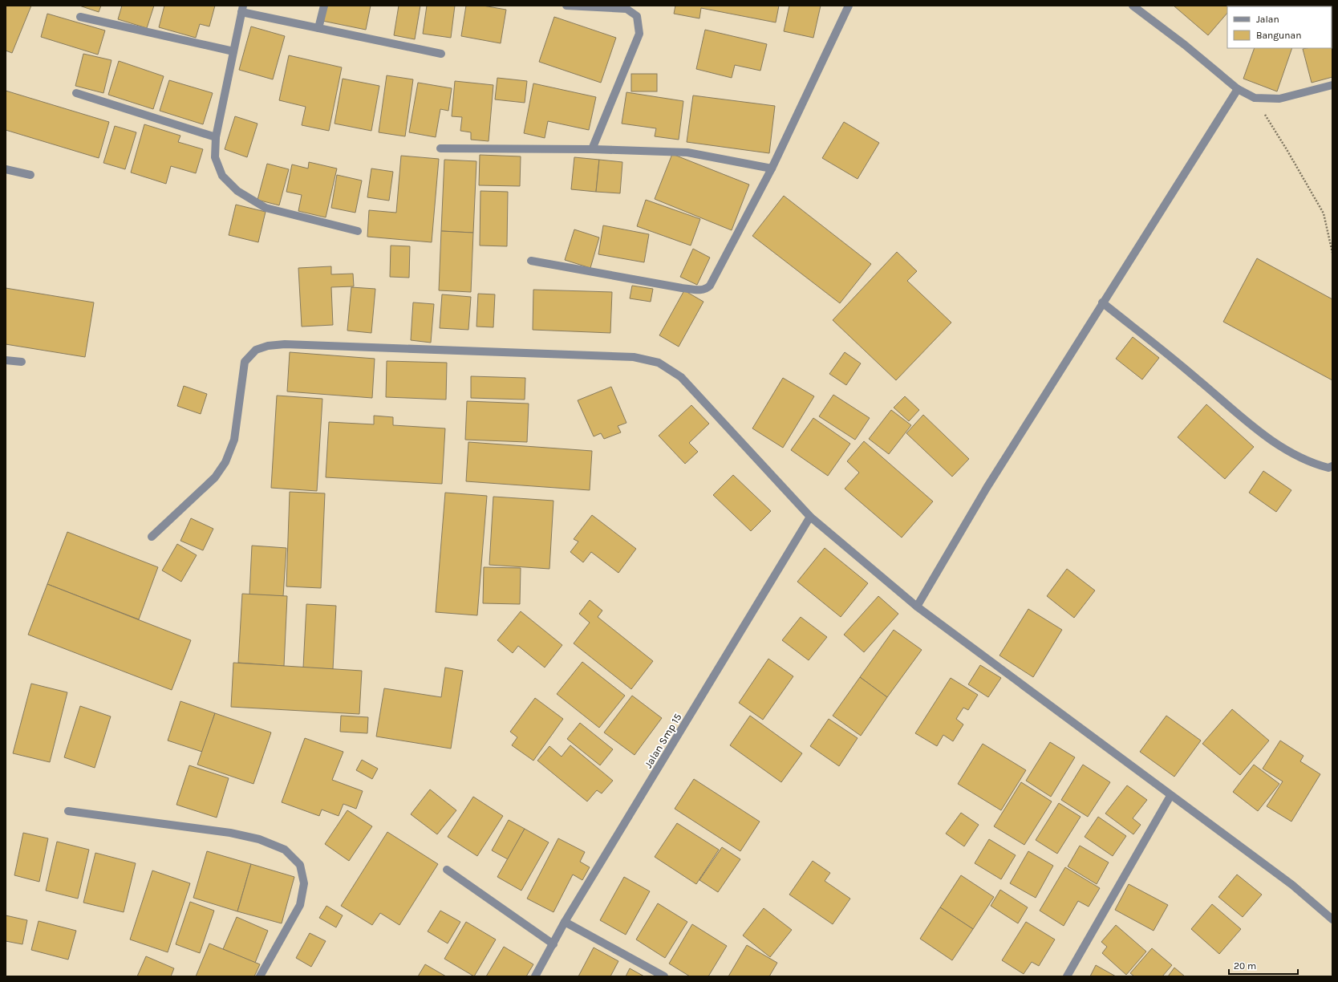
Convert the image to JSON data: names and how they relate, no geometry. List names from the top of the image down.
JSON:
{
  "streets": {
    "street": ["Jalan Smp 15"]
  },
  "legend": ["Jalan", "Bangunan"],
  "scale_bar": "20 m"
}
